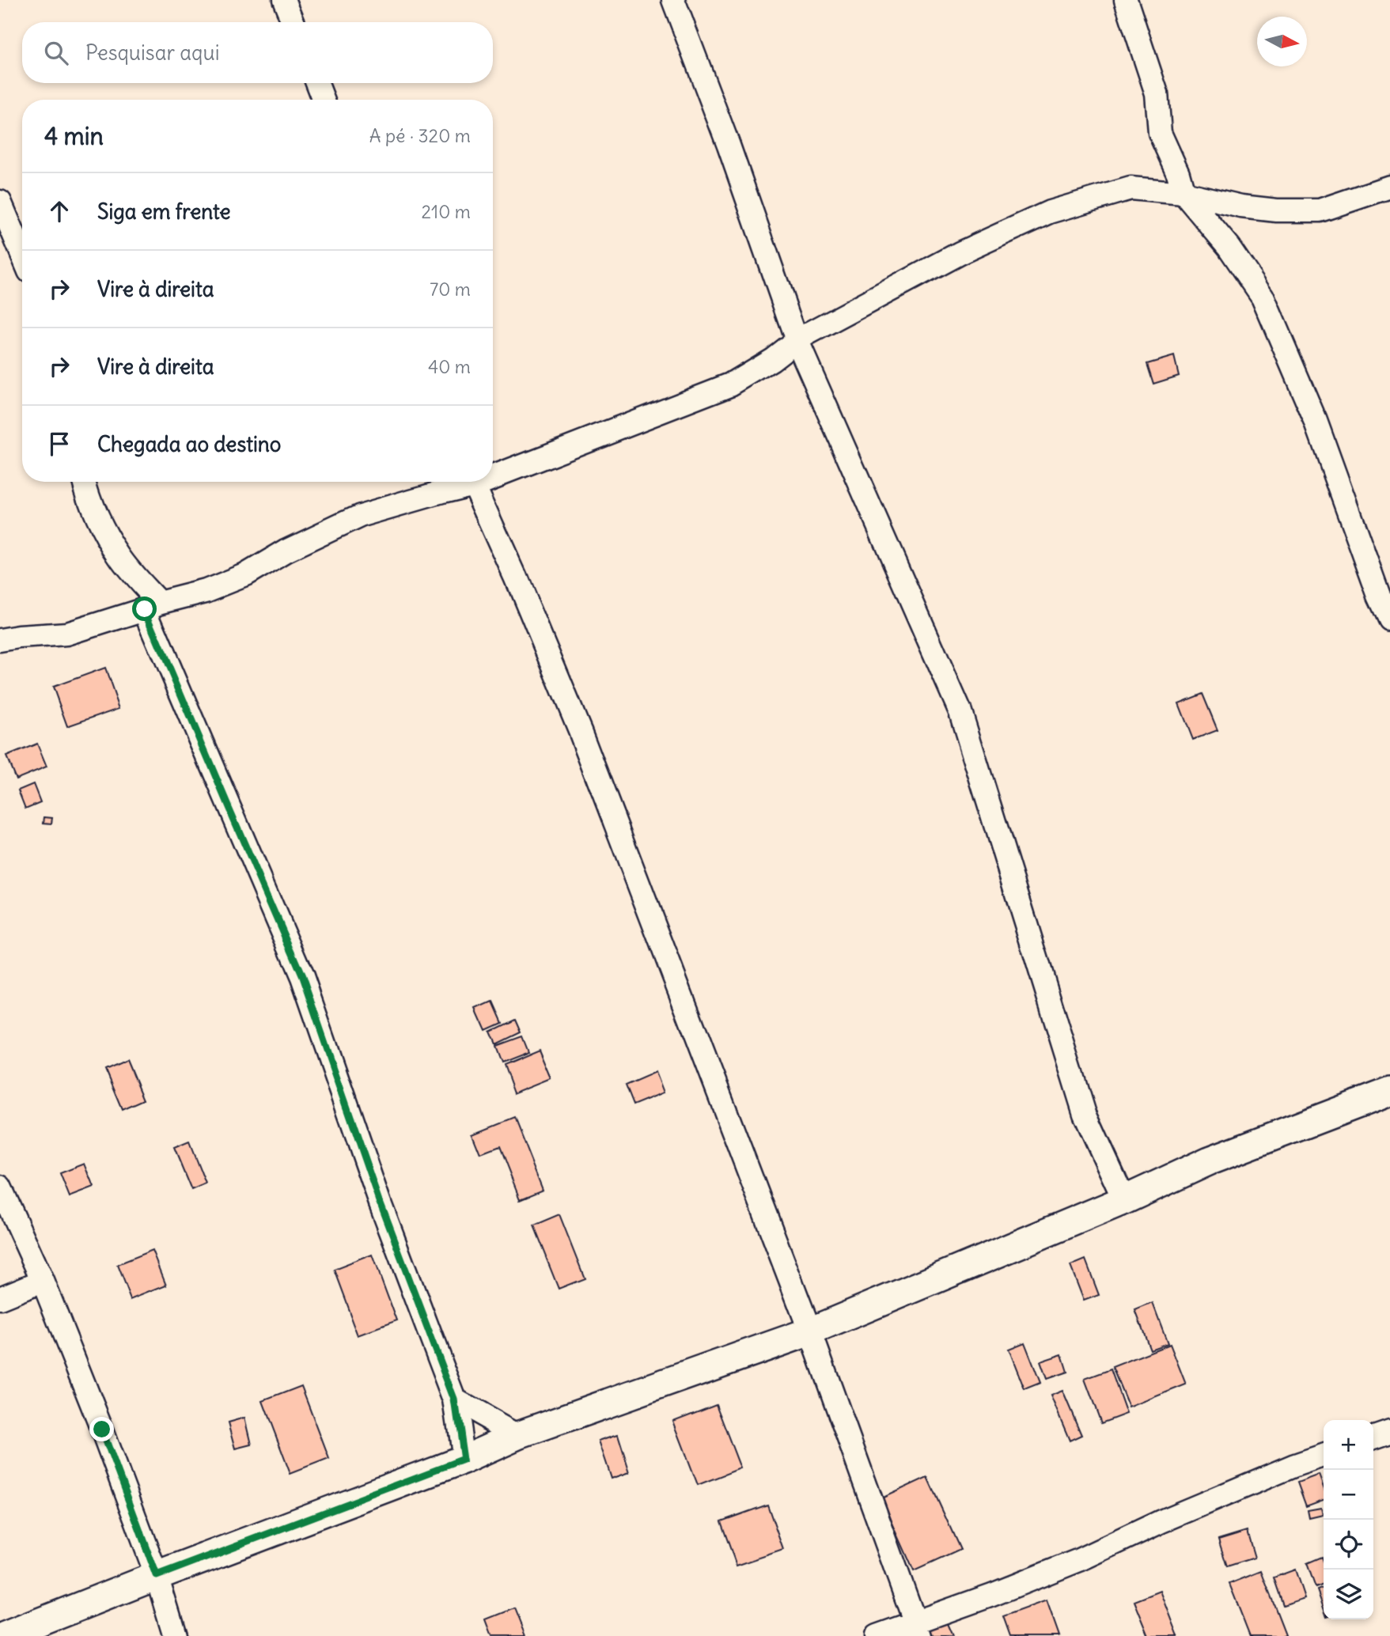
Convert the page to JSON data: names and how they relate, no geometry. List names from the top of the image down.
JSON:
{
  "north": "right",
  "page": {
    "search": "Pesquisar aqui",
    "heading": ["4 min", "A pé · 320 m"],
    "list": [
      ["Siga em frente", "210 m"],
      ["Vire à direita", "70 m"],
      ["Vire à direita", "40 m"],
      "Chegada ao destino"
    ],
    "map_buttons": ["+", "−"]
  }
}
